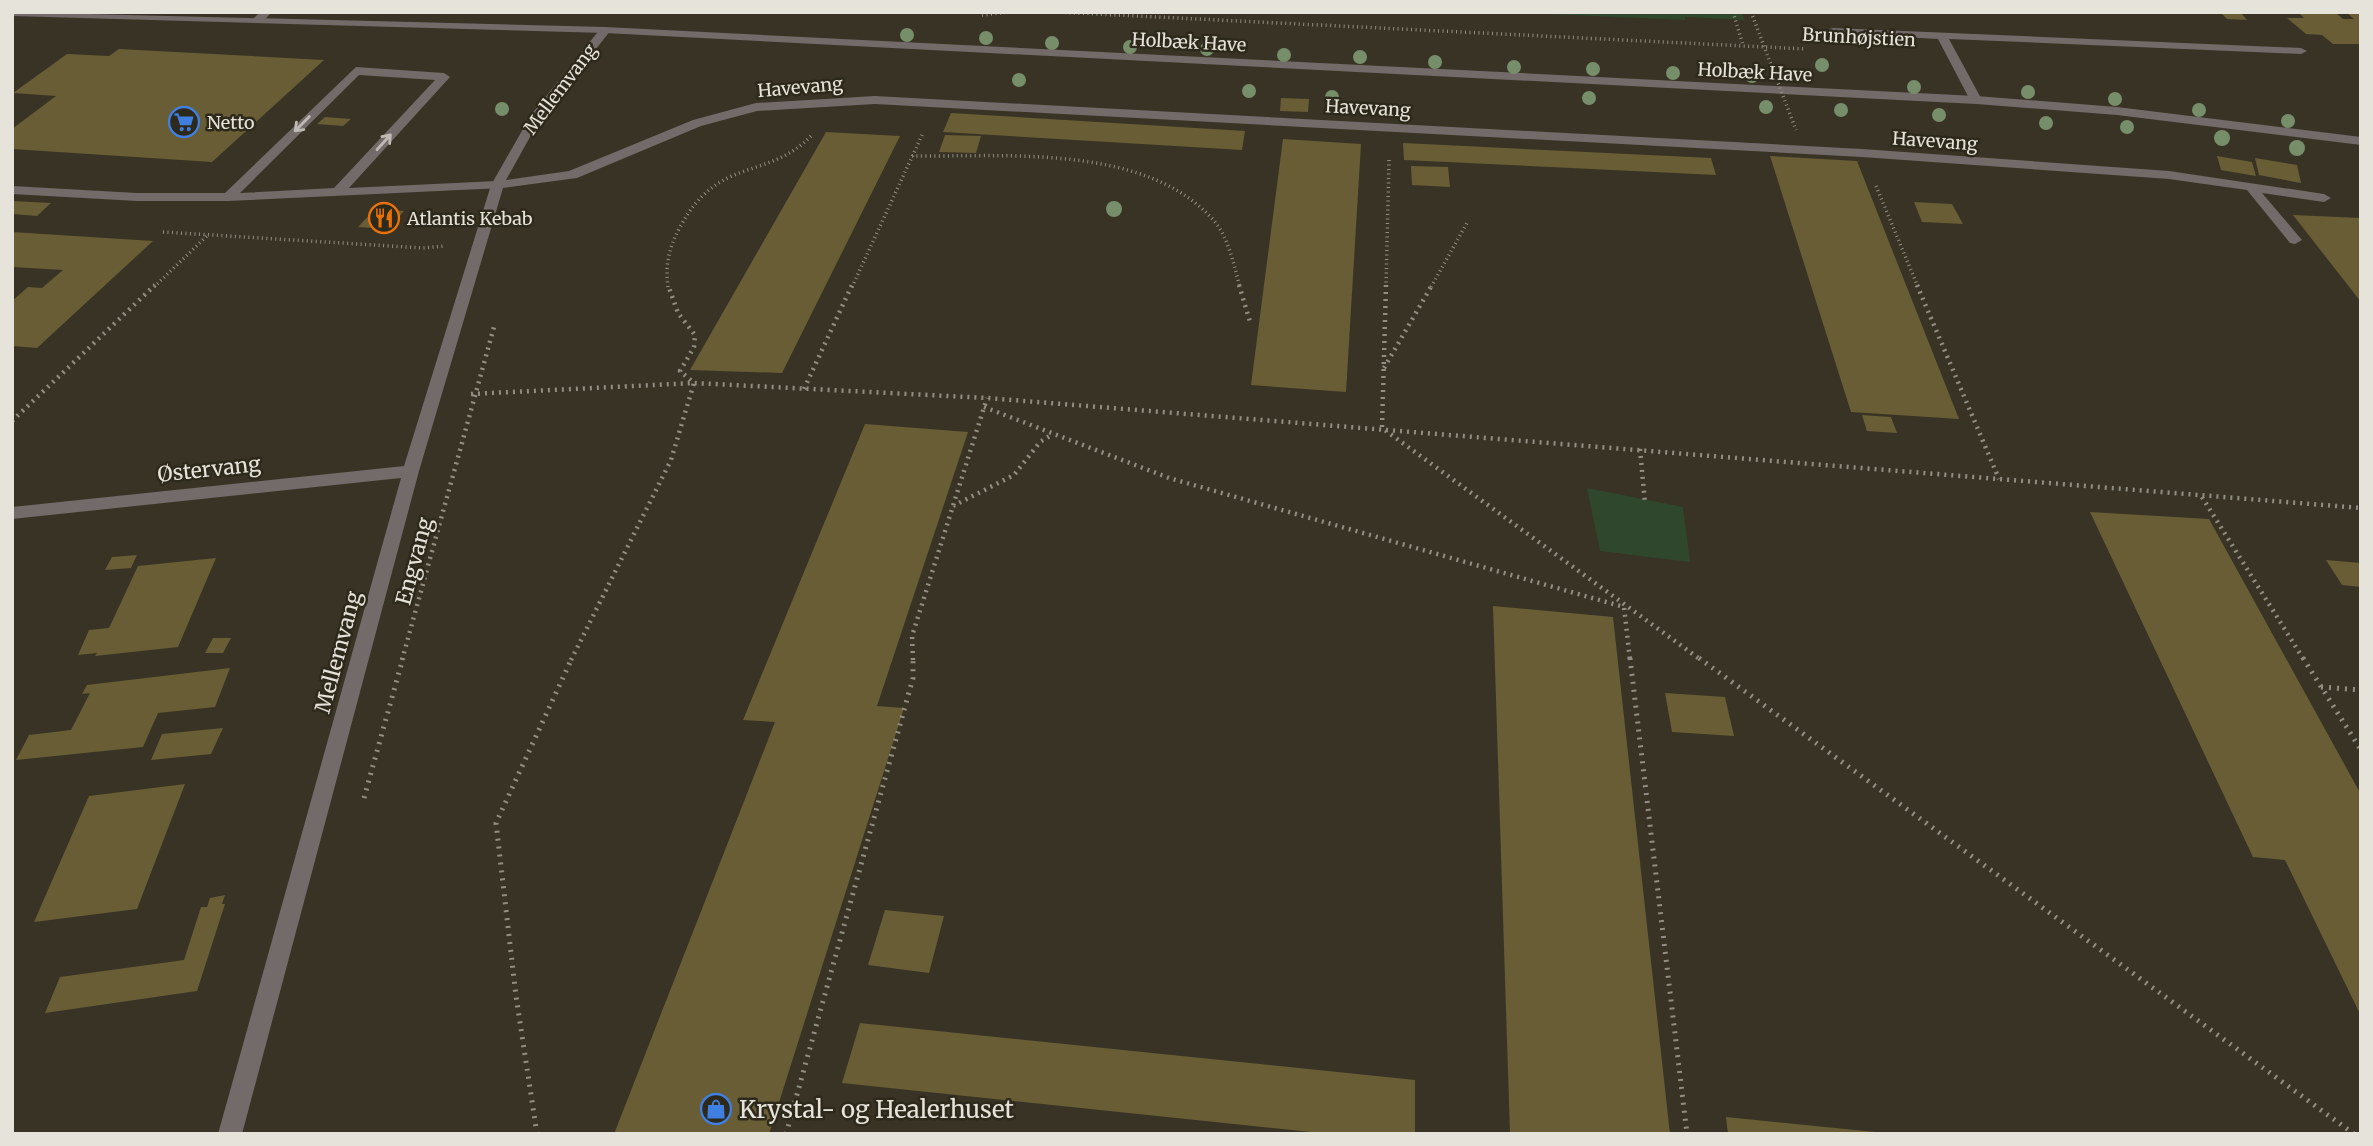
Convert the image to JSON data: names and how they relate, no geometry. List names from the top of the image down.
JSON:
{
  "streets": {
    "street": [
      "Holbæk Have",
      "Havevang",
      "Mellemvang",
      "Østervang"
    ],
    "path": ["Brunhøjstien", "Engvang"]
  },
  "crossings": [
    ["Holbæk Have", "Mellemvang"],
    ["Havevang", "Mellemvang"],
    ["Mellemvang", "Østervang"]
  ],
  "places": {
    "supermarket": ["Netto"],
    "restaurant": ["Atlantis Kebab"],
    "shop": ["Krystal- og Healerhuset"]
  }
}
